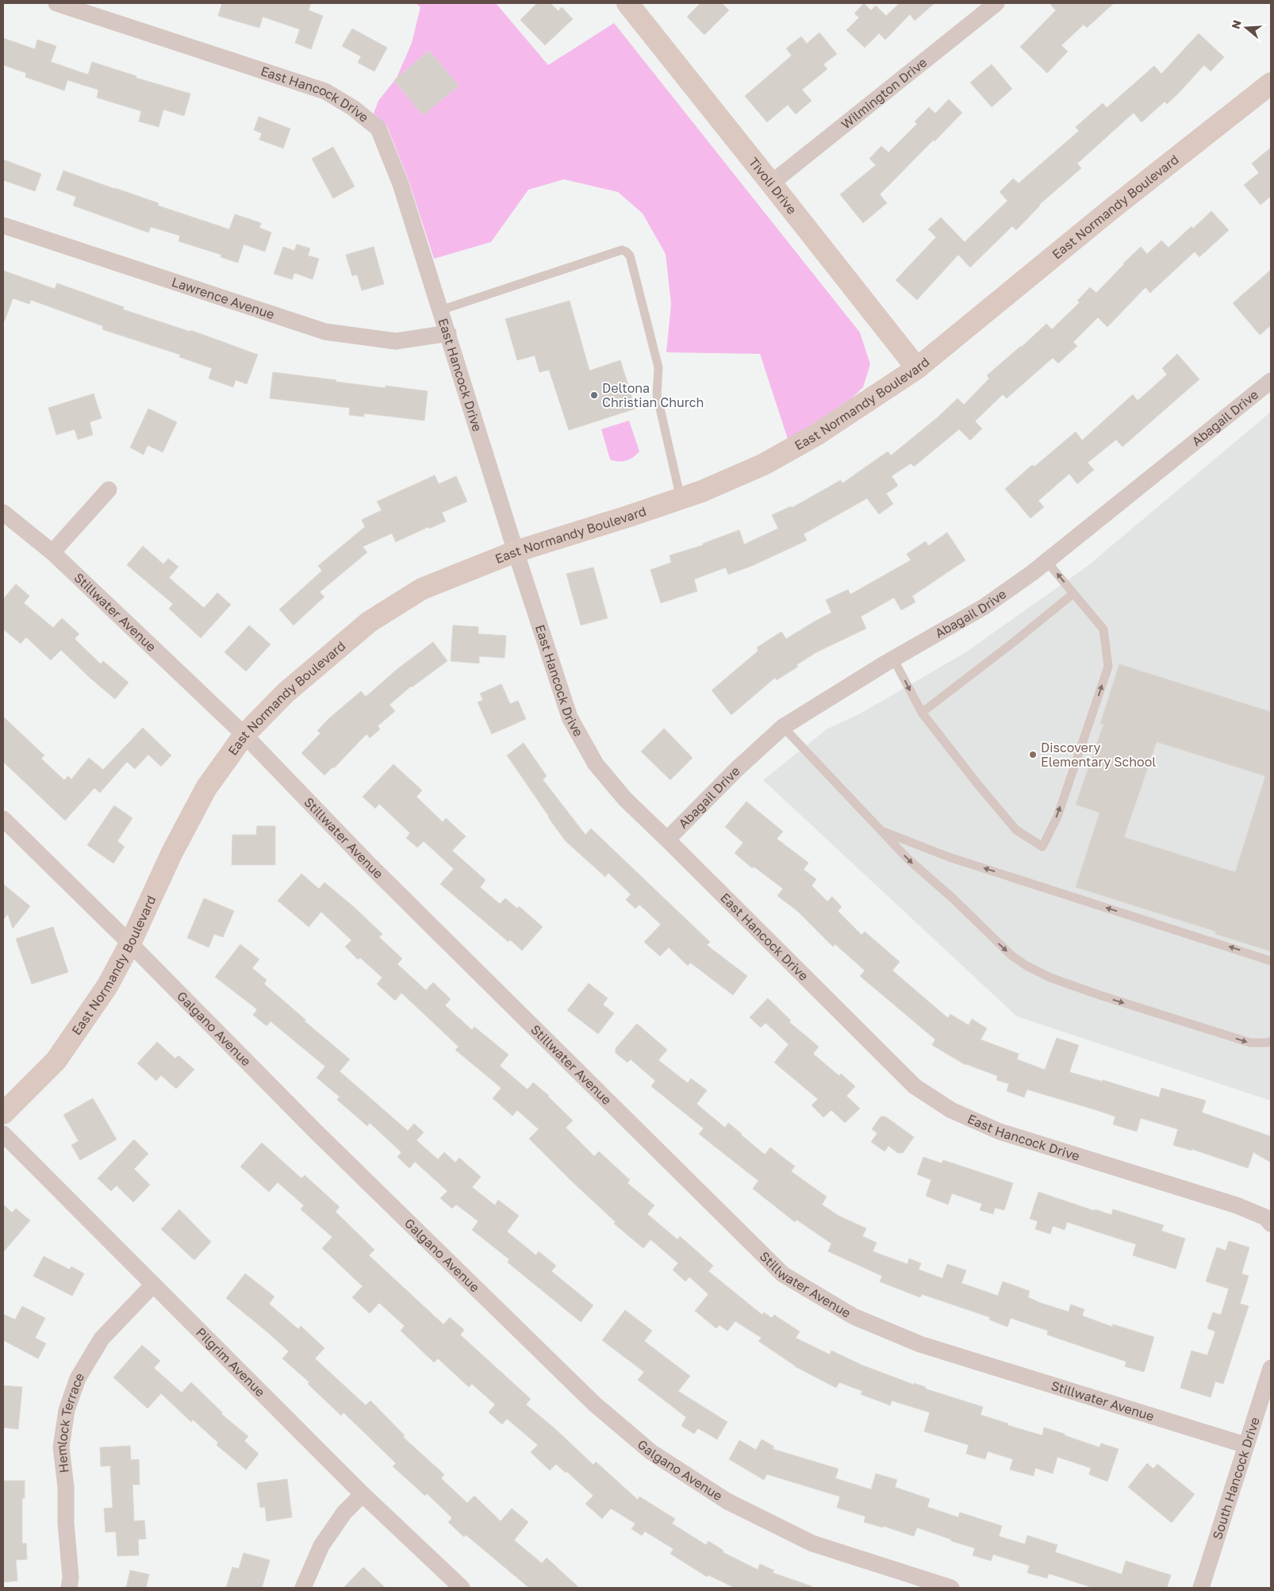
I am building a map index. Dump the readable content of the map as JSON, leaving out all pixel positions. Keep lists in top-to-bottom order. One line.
{"streets":{"street":["Wilmington Drive","East Hancock Drive","Tivoli Drive","East Normandy Boulevard","Lawrence Avenue","Abagail Drive","Stillwater Avenue","Galgano Avenue","Pilgrim Avenue","Hemlock Terrace","South Hancock Drive"]},"crossings":[["Wilmington Drive","Tivoli Drive"],["East Hancock Drive","East Normandy Boulevard"],["East Hancock Drive","Lawrence Avenue"],["East Hancock Drive","Abagail Drive"],["Tivoli Drive","East Normandy Boulevard"],["East Normandy Boulevard","Stillwater Avenue"],["East Normandy Boulevard","Galgano Avenue"],["Stillwater Avenue","South Hancock Drive"],["Pilgrim Avenue","Hemlock Terrace"]],"places":["Deltona Christian Church","Discovery Elementary School"],"north":"left"}
